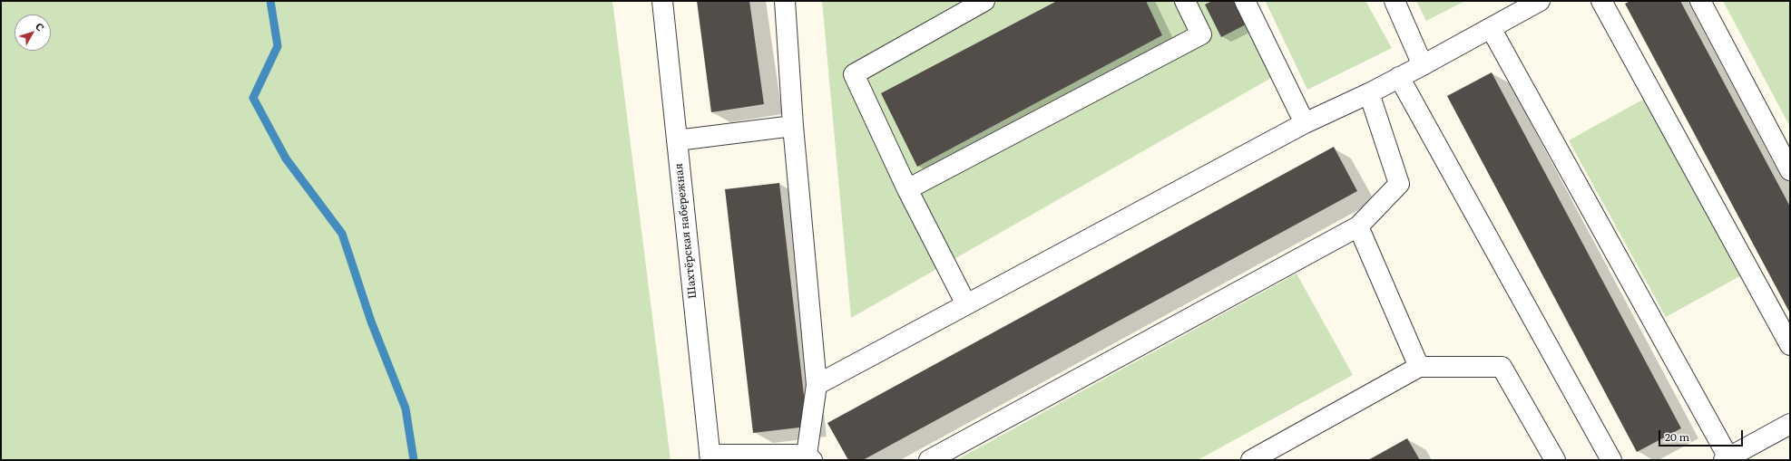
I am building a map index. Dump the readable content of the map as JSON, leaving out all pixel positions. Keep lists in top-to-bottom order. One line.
{"streets":{"street":["Шахтёрская набережная"]},"scale_bar":"20 m","north":"top right"}
